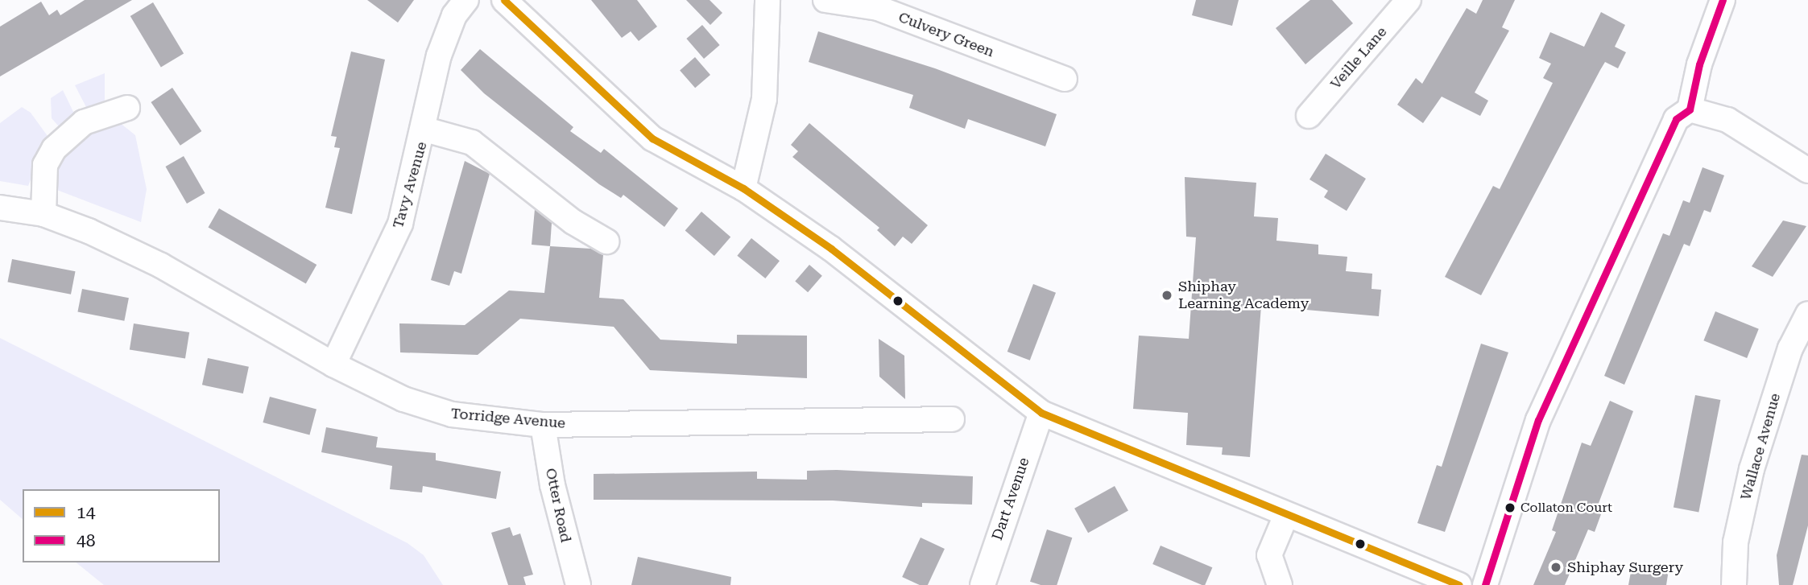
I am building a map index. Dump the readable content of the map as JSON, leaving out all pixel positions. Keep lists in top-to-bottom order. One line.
{"streets":{"street":["Culvery Green","Veille Lane","Tavy Avenue","Torridge Avenue","Wallace Avenue","Dart Avenue","Otter Road"]},"crossings":[["Tavy Avenue","Torridge Avenue"],["Torridge Avenue","Otter Road"]],"places":["Shiphay Learning Academy","Collaton Court","Shiphay Surgery"],"lines":["transit line 14","transit line 48"],"legend":["14","48"]}
